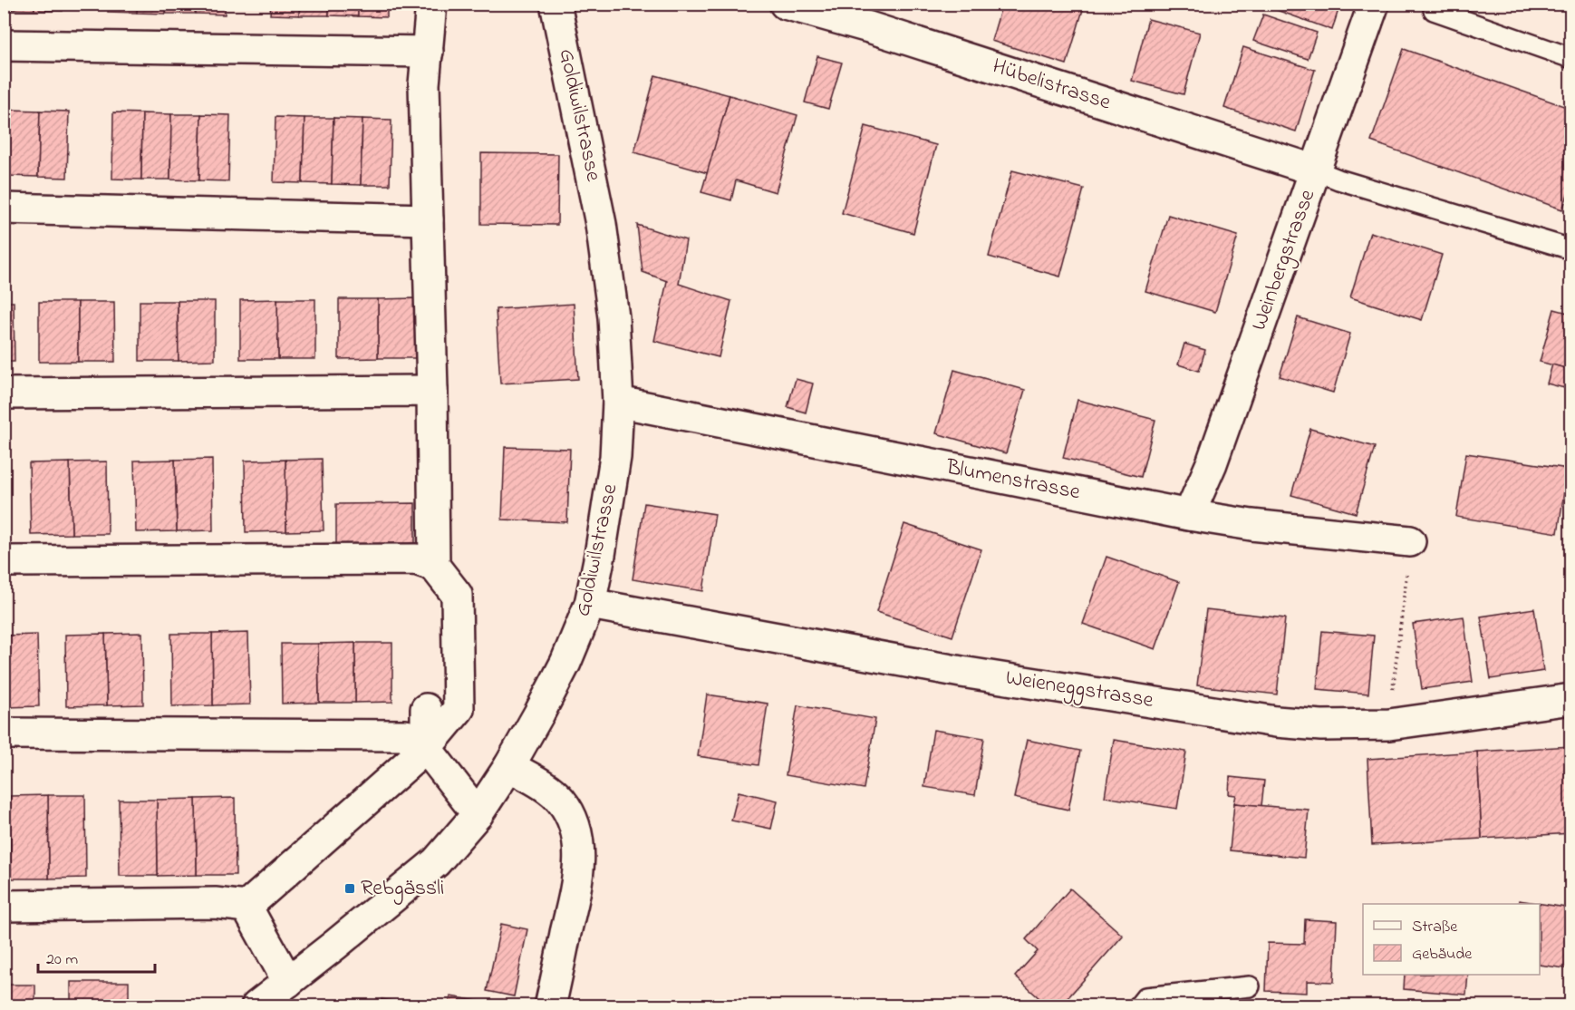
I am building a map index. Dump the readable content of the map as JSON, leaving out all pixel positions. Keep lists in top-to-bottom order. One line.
{"streets":{"street":["Hübelistrasse","Goldiwilstrasse","Weinbergstrasse","Blumenstrasse","Weieneggstrasse"]},"crossings":[["Hübelistrasse","Weinbergstrasse"],["Goldiwilstrasse","Blumenstrasse"],["Goldiwilstrasse","Weieneggstrasse"],["Weinbergstrasse","Blumenstrasse"]],"places":{"transit":["Rebgässli"]},"legend":["Straße","Gebäude"],"scale_bar":"20 m"}
